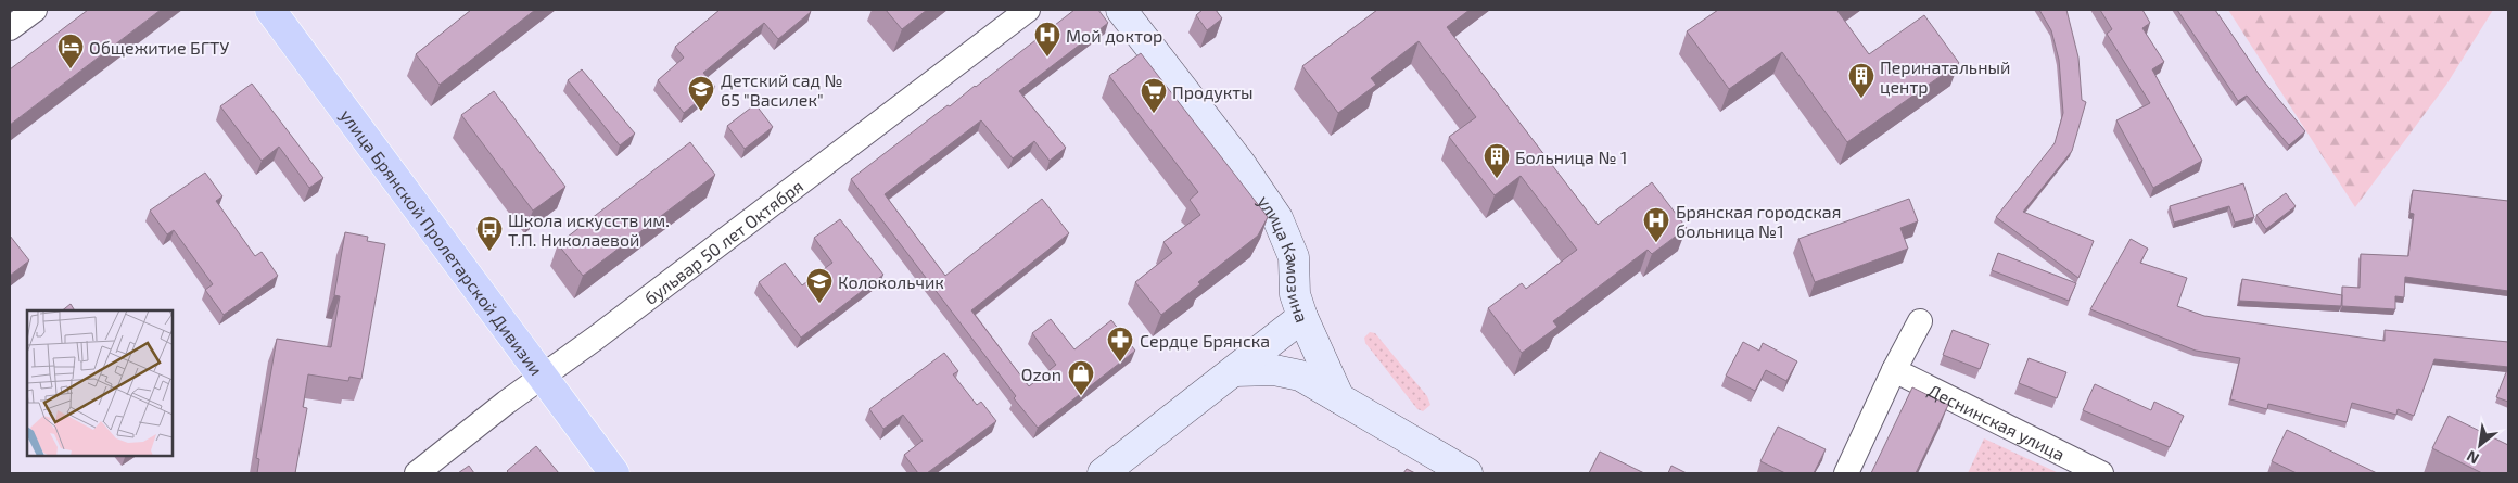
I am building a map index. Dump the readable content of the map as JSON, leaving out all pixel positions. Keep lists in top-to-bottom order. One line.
{"streets":{"main road":["улица Брянской Пролетарской Дивизии"],"street":["бульвар 50 лет Октября","улица Камозина","Деснинская улица"]},"crossings":[["бульвар 50 лет Октября","улица Брянской Пролетарской Дивизии"]],"places":{"hospital":["Мой доктор","Брянская городская больница №1"],"hotel":["Общежитие БГТУ"],"building":["Перинатальный центр","Больница № 1"],"school or university":["Детский сад № 65 \"Василек\"","Колокольчик"],"supermarket":["Продукты"],"bus stop":["Школа искусств им. Т.П. Николаевой"],"pharmacy":["Сердце Брянска"],"shop":["Ozon"]},"north":"bottom left"}
